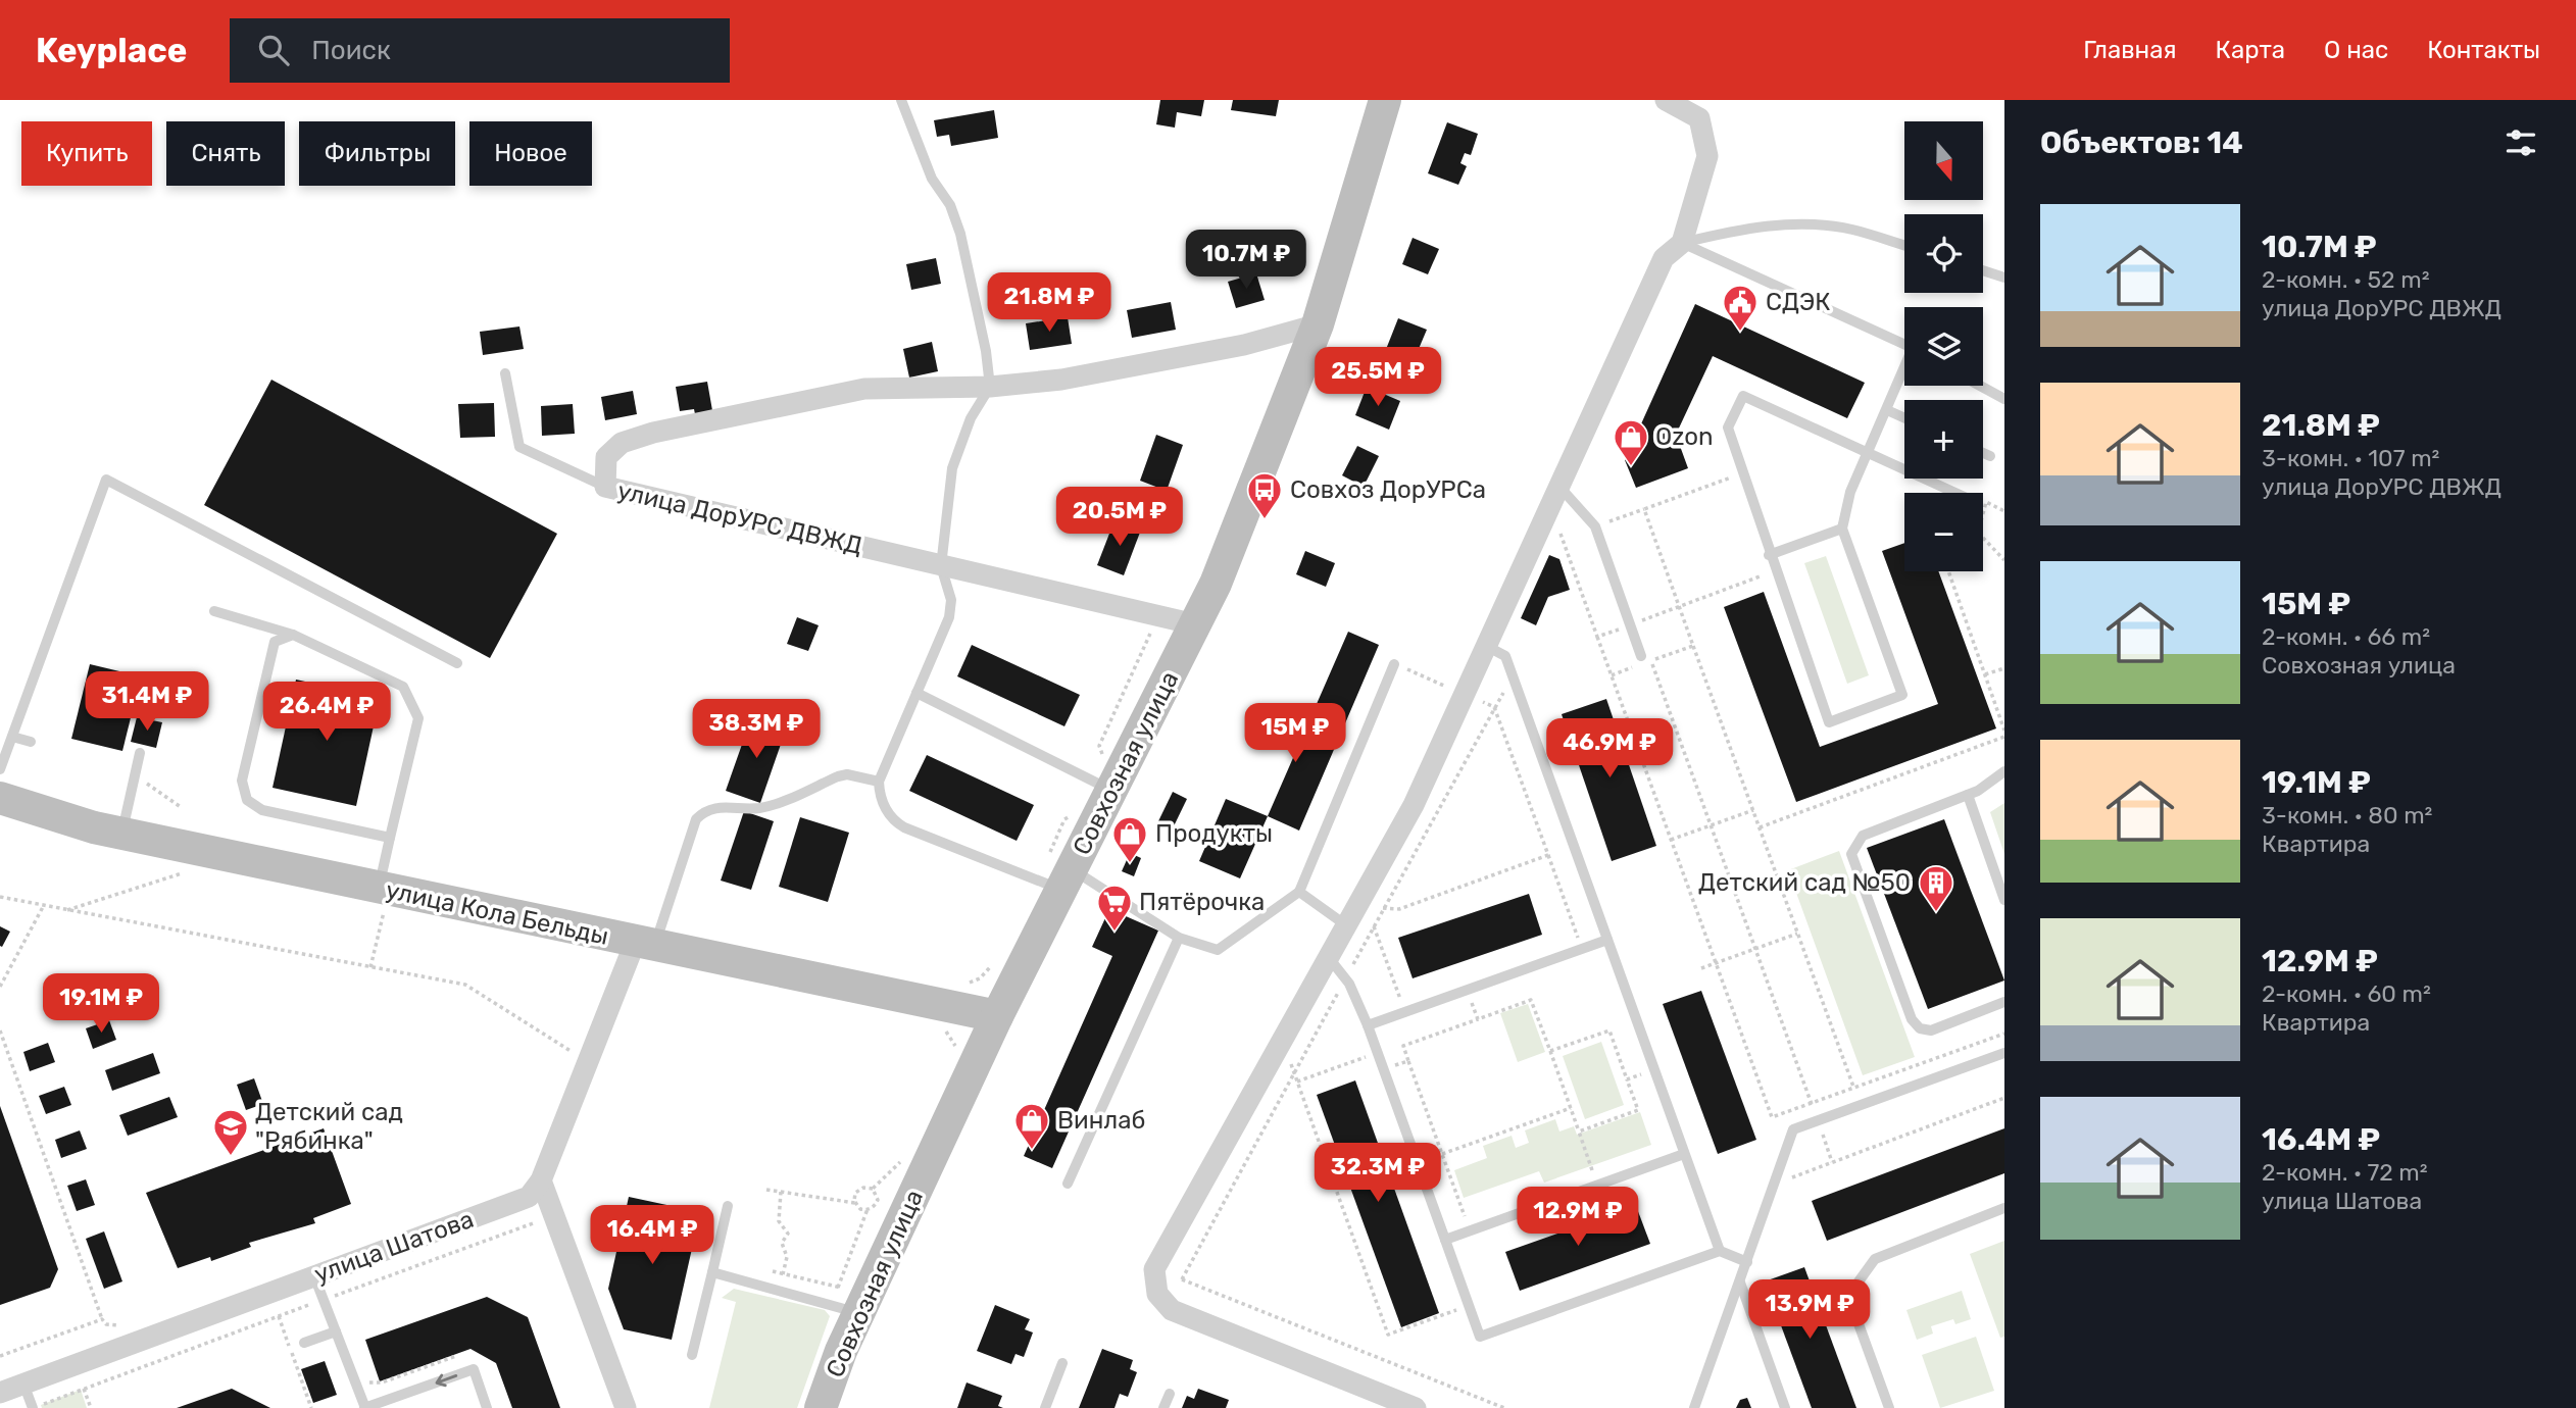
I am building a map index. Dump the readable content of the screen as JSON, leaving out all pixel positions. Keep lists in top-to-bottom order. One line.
{"streets":{"main road":["Совхозная улица","улица Кола Бельды"],"street":["улица ДорУРС ДВЖД","улица Шатова"]},"crossings":[["улица ДорУРС ДВЖД","Совхозная улица"],["Совхозная улица","улица Кола Бельды"],["улица Кола Бельды","улица Шатова"]],"places":{"public building":["СДЭК"],"shop":["Ozon","Продукты","Винлаб"],"bus stop":["Совхоз ДорУPCа"],"building":["Детский сад №50"],"supermarket":["Пятёрочка"],"school or university":["Детский сад \"Рябинка\""]},"north":"bottom","page":{"header":"Keyplace","search":"Поиск","nav":["Главная","Карта","О нас","Контакты"],"heading":"Объектов: 14","map_buttons":["+","−"],"chip":["Купить","Снять","Фильтры","Новое"],"list":[{"name":"10.7M ₽","note":"2-комн. · 52 m² · улица ДорУРС ДВЖД"},{"name":"21.8M ₽","note":"3-комн. · 107 m² · улица ДорУРС ДВЖД"},{"name":"15M ₽","note":"2-комн. · 66 m² · Совхозная улица"},{"name":"19.1M ₽","note":"3-комн. · 80 m² · Квартира"},{"name":"12.9M ₽","note":"2-комн. · 60 m² · Квартира"},{"name":"16.4M ₽","note":"2-комн. · 72 m² · улица Шатова"}],"price":["10.7M ₽","21.8M ₽","25.5M ₽","20.5M ₽","31.4M ₽","26.4M ₽","38.3M ₽","15M ₽","46.9M ₽","19.1M ₽","32.3M ₽","12.9M ₽","16.4M ₽","13.9M ₽"]}}
